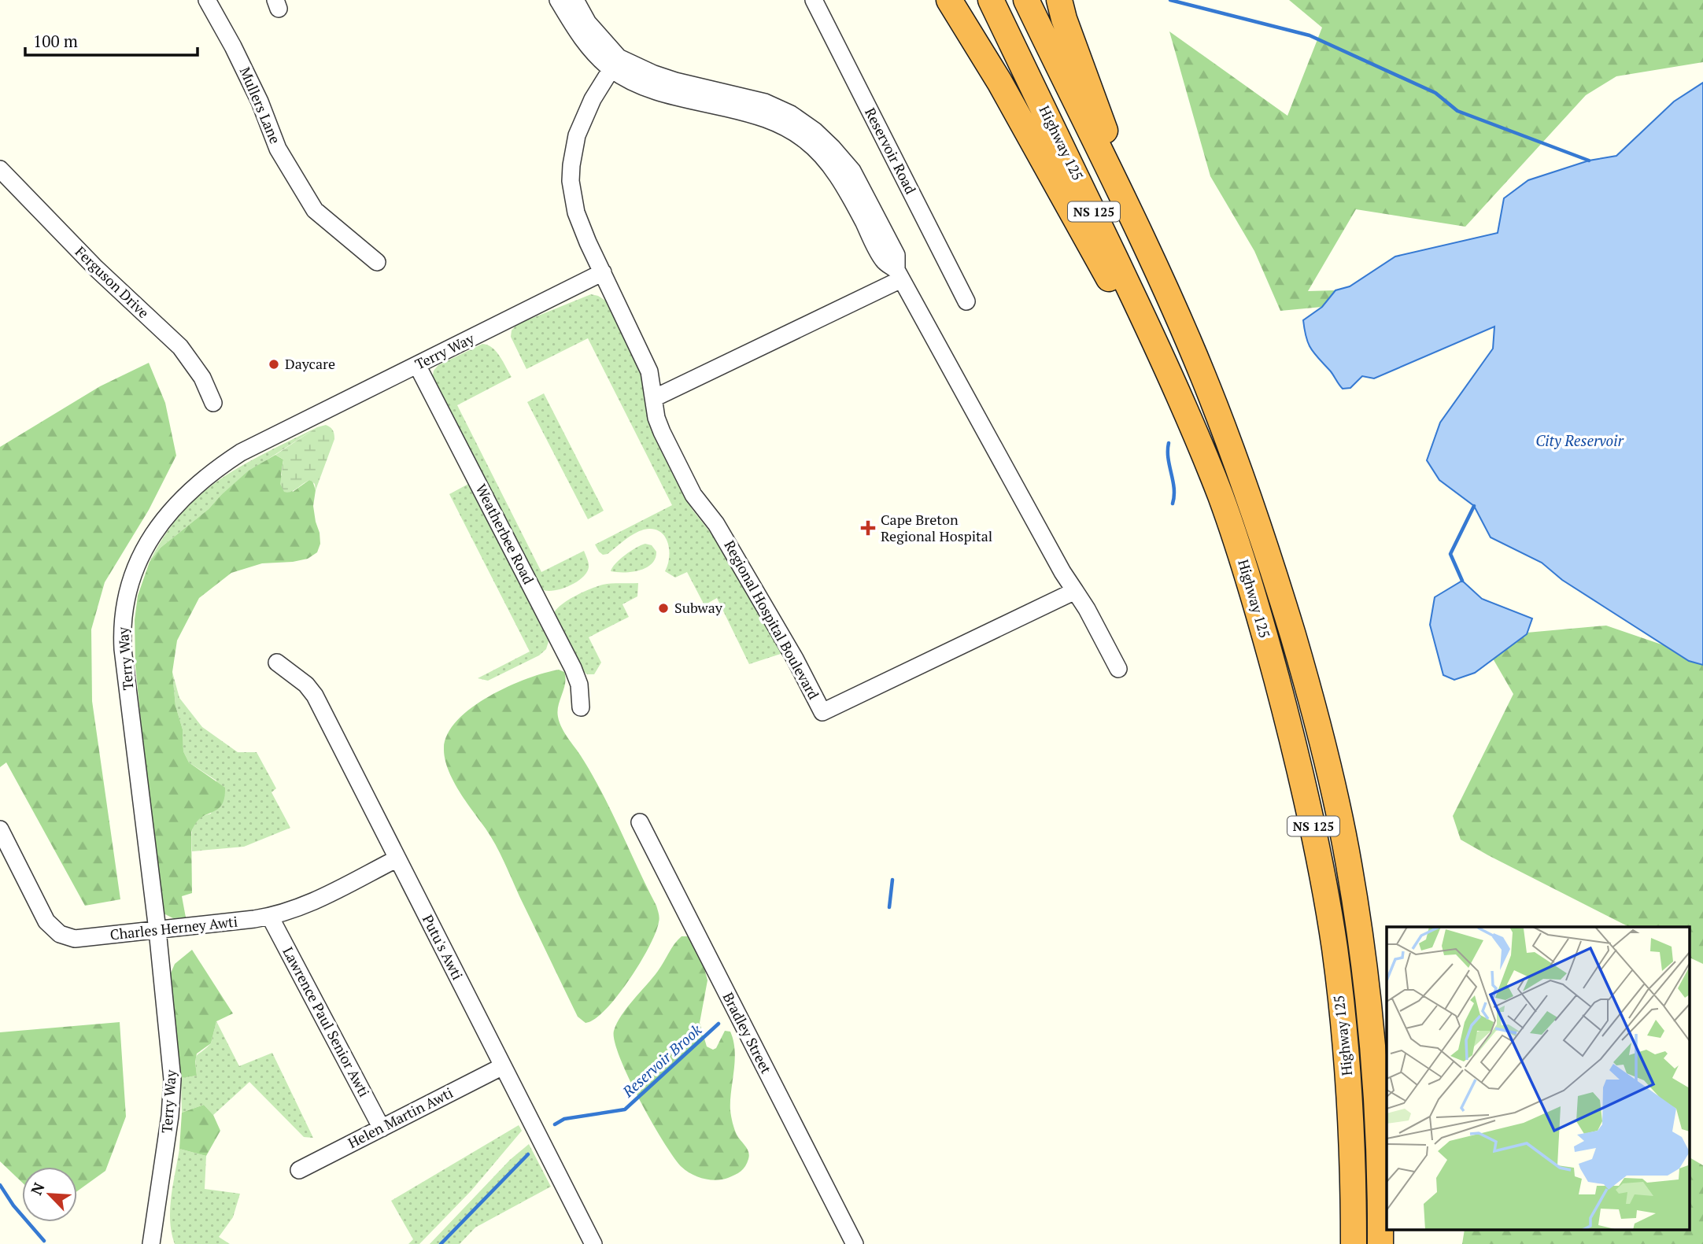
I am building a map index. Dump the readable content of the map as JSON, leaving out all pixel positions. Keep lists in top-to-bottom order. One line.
{"streets":{"highway":["Highway 125","NS 125"],"street":["Mullers Lane","Reservoir Road","Ferguson Drive","Terry Way","Weatherbee Road","Regional Hospital Boulevard","Charles Herney Awti","Putu's Awti","Lawrence Paul Senior Awti","Bradley Street","Helen Martin Awti"]},"crossings":[["Terry Way","Weatherbee Road"],["Terry Way","Regional Hospital Boulevard"],["Terry Way","Charles Herney Awti"],["Charles Herney Awti","Putu's Awti"],["Charles Herney Awti","Lawrence Paul Senior Awti"],["Putu's Awti","Helen Martin Awti"],["Lawrence Paul Senior Awti","Helen Martin Awti"]],"water":["City Reservoir","Reservoir Brook"],"places":{"other":["Daycare","Subway"],"health":["Cape Breton Regional Hospital"]},"scale_bar":"100 m","north":"top left"}
